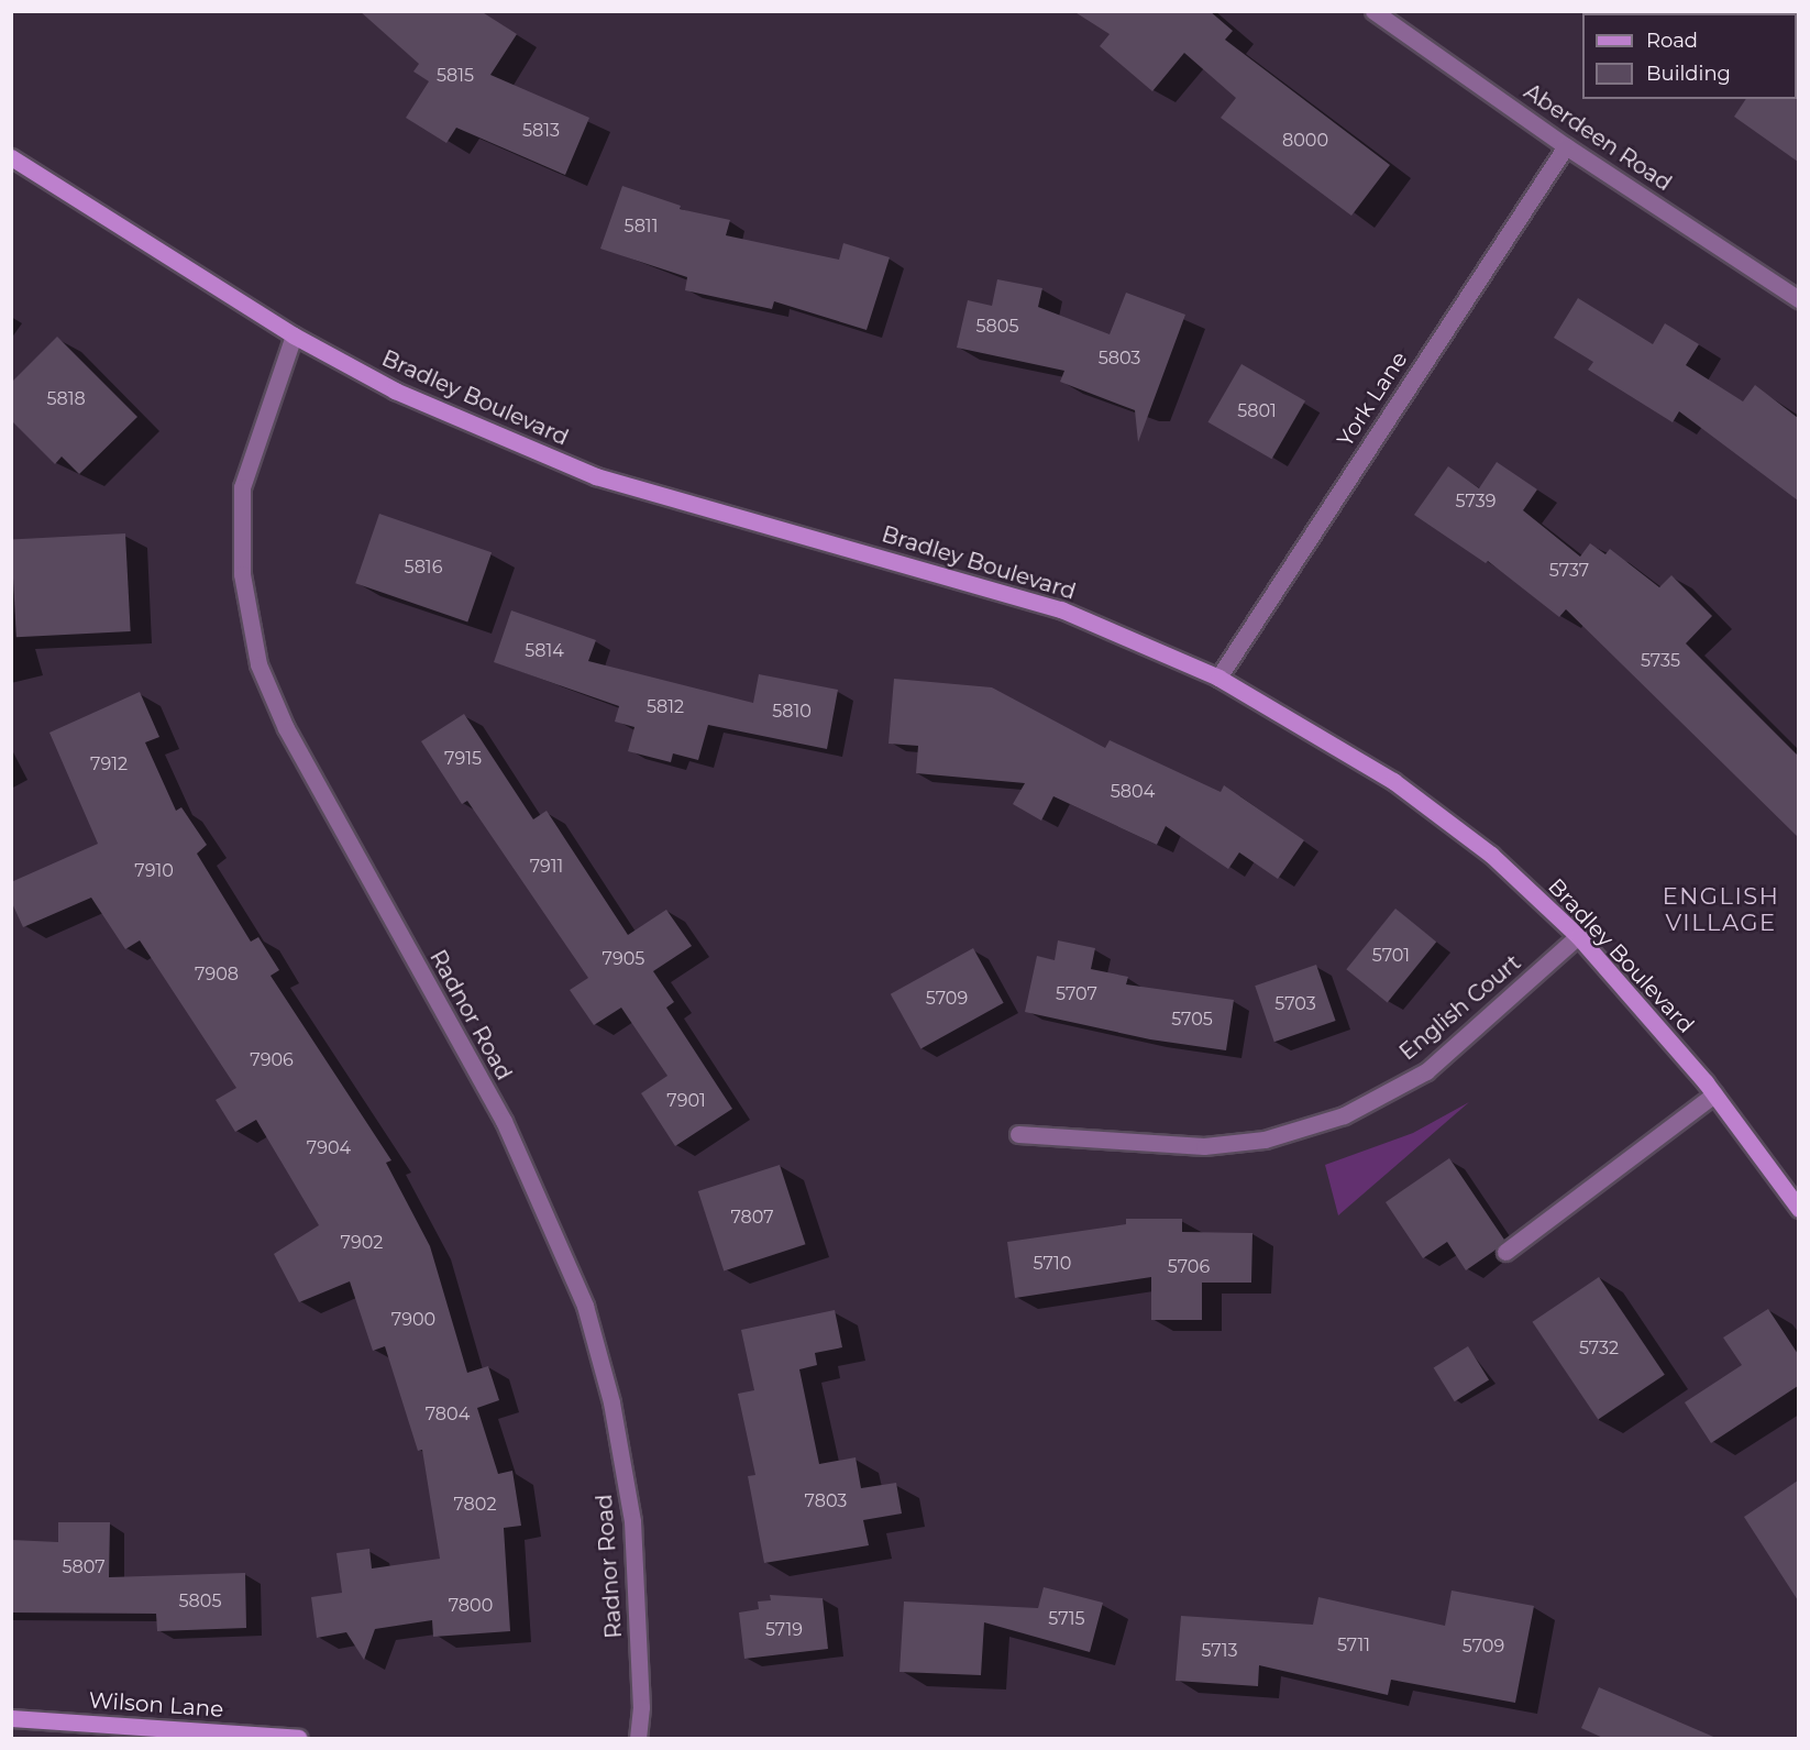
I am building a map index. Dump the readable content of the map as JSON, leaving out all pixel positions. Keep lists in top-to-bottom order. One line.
{"streets":{"main road":["Bradley Boulevard","Wilson Lane"],"street":["Aberdeen Road","York Lane","English Court","Radnor Road"]},"crossings":[["Aberdeen Road","York Lane"],["Bradley Boulevard","York Lane"],["Bradley Boulevard","English Court"],["Bradley Boulevard","Radnor Road"]],"districts":["ENGLISH VILLAGE"],"house_numbers":["5815","5813","8000","5811","5805","5803","5818","5801","5739","5816","5737","5814","5735","5812","5810","7915","7912","5804","7911","7910","5701","7905","7908","5707","5709","5703","5705","7906","7901","7904","7807","7902","5710","5706","7900","5732","7804","7803","7802","5807","5805","7800","5715","5719","5711","5709","5713"],"legend":["Road","Building"]}
